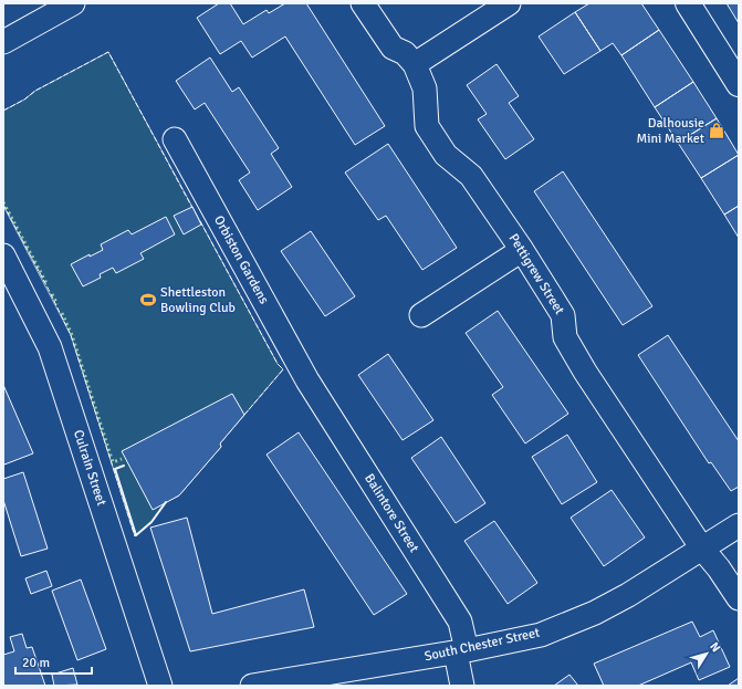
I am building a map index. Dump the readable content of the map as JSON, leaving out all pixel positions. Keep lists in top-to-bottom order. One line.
{"streets":{"street":["Orbiston Gardens","Pettigrew Street","Culrain Street","Balintore Street","South Chester Street"]},"crossings":[["Orbiston Gardens","Balintore Street"],["Pettigrew Street","South Chester Street"],["Balintore Street","South Chester Street"]],"places":{"shop":["Dalhousie Mini Market"],"sports":["Shettleston Bowling Club"]},"scale_bar":"20 m","north":"top right"}
